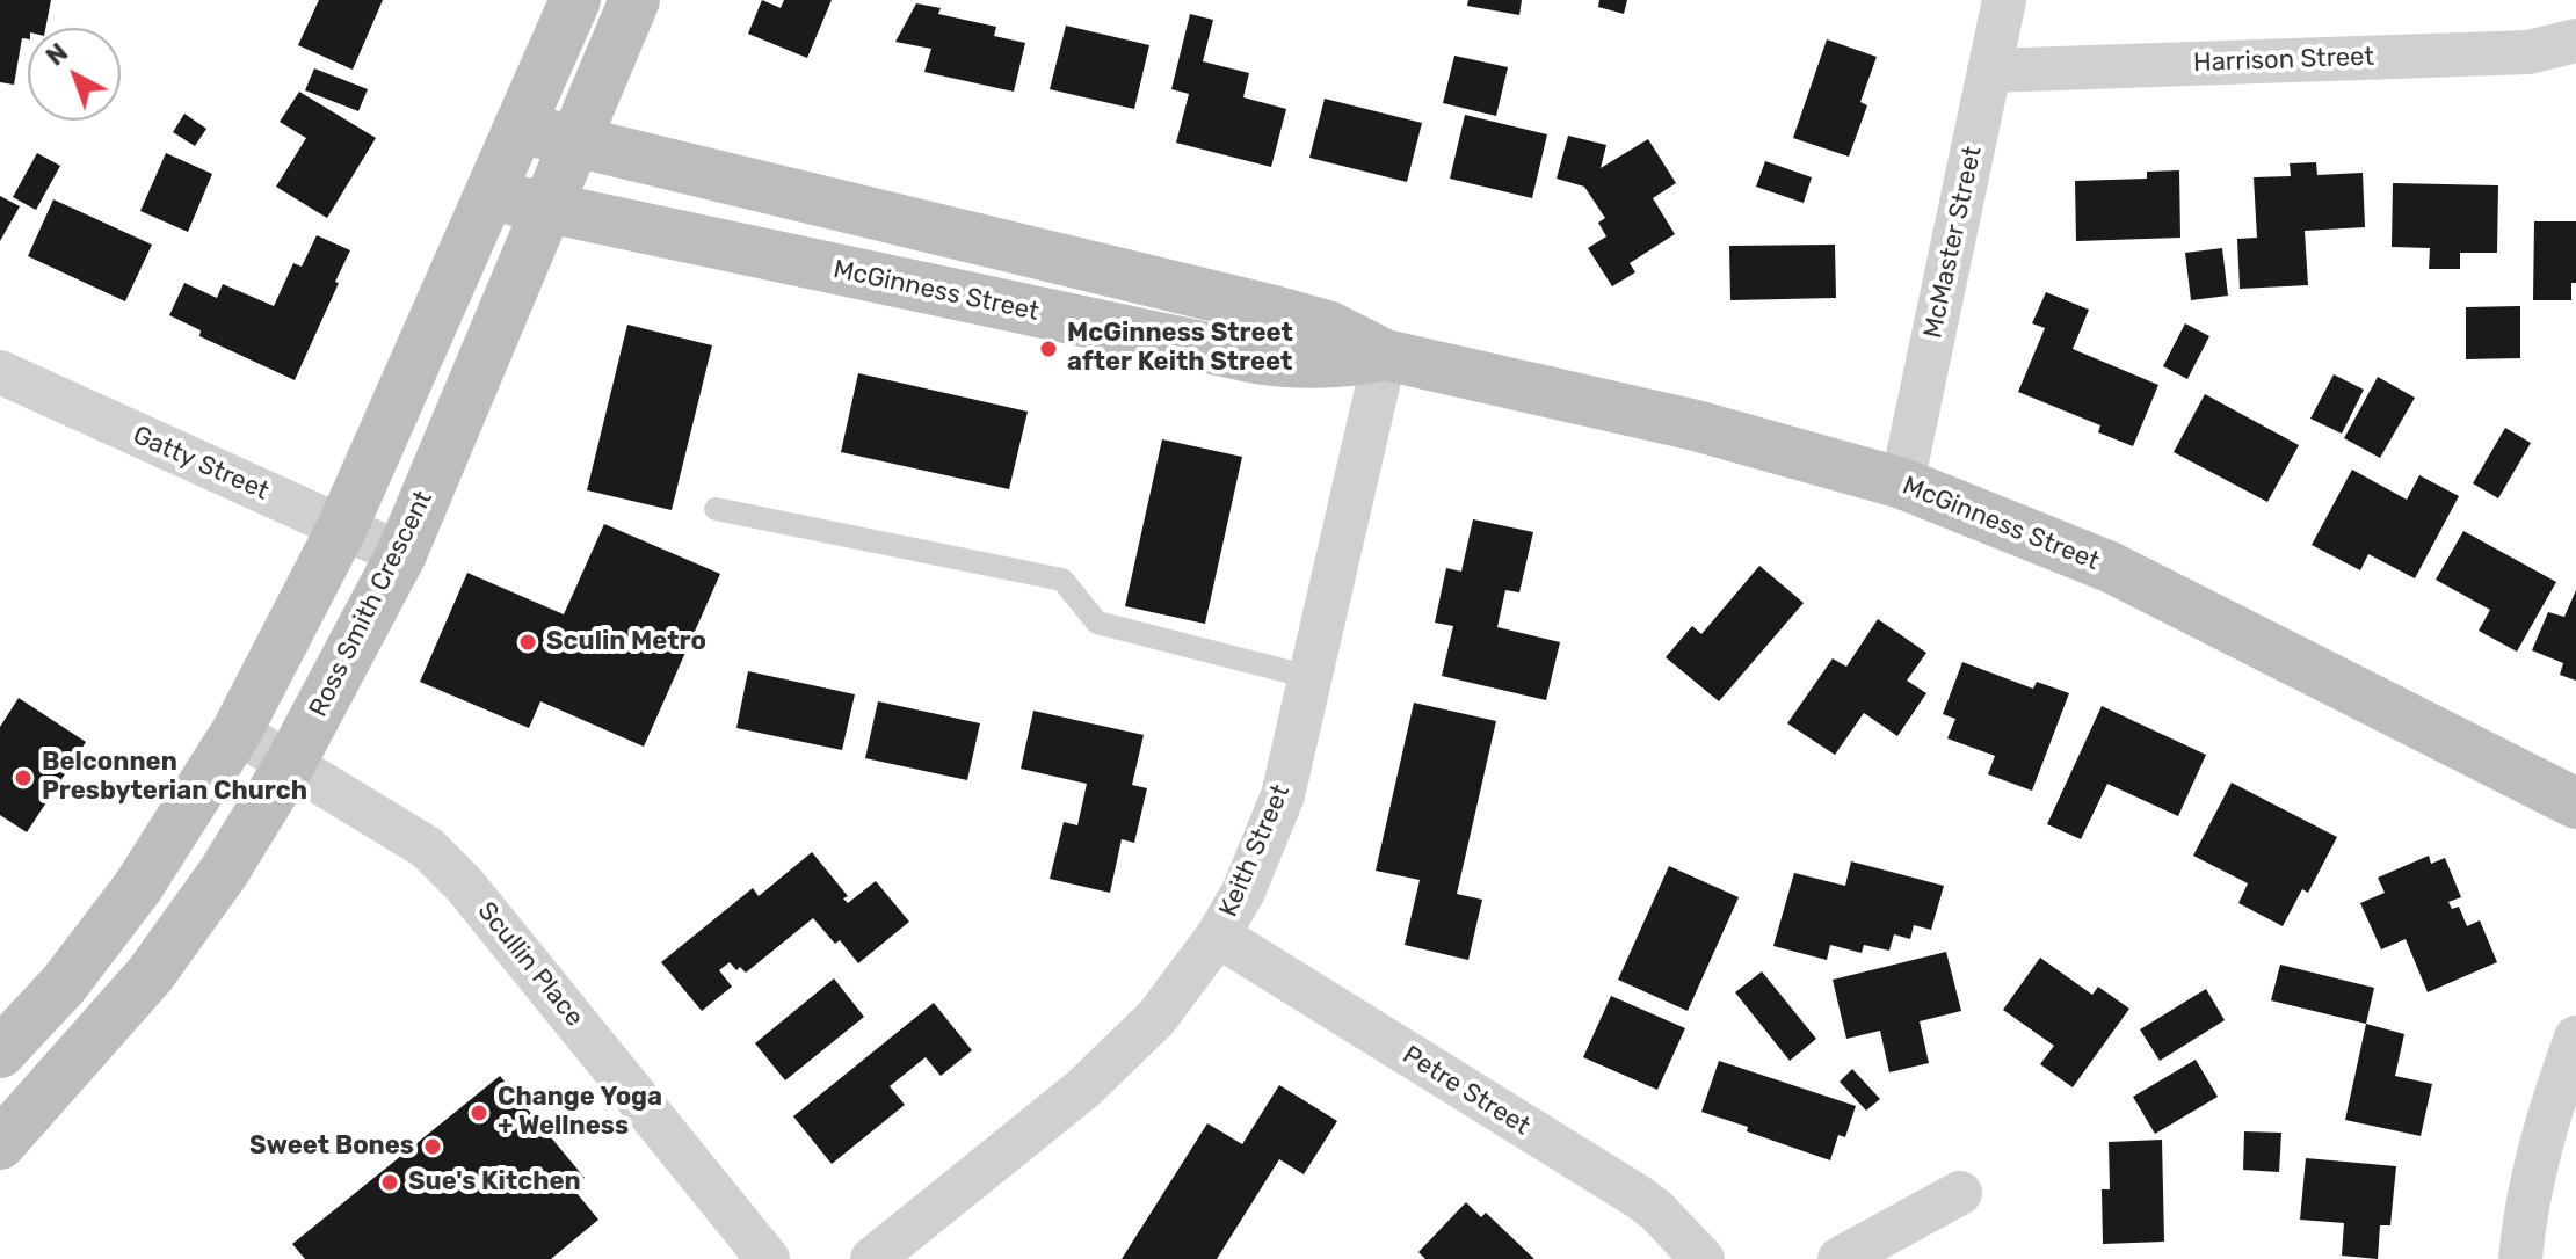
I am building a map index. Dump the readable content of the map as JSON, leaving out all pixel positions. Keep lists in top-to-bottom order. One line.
{"streets":{"street":["Harrison Street","McMaster Street","McGinness Street","Gatty Street","Ross Smith Crescent","Keith Street","Scullin Place","Petre Street"]},"crossings":[["Harrison Street","McMaster Street"],["McMaster Street","McGinness Street"],["McGinness Street","Ross Smith Crescent"],["McGinness Street","Keith Street"],["Gatty Street","Ross Smith Crescent"],["Ross Smith Crescent","Scullin Place"],["Keith Street","Petre Street"]],"places":["McGinness Street after Keith Street","Sculin Metro","Belconnen Presbyterian Church","Change Yoga + Wellness","Sweet Bones","Sue's Kitchen"],"north":"top left"}
